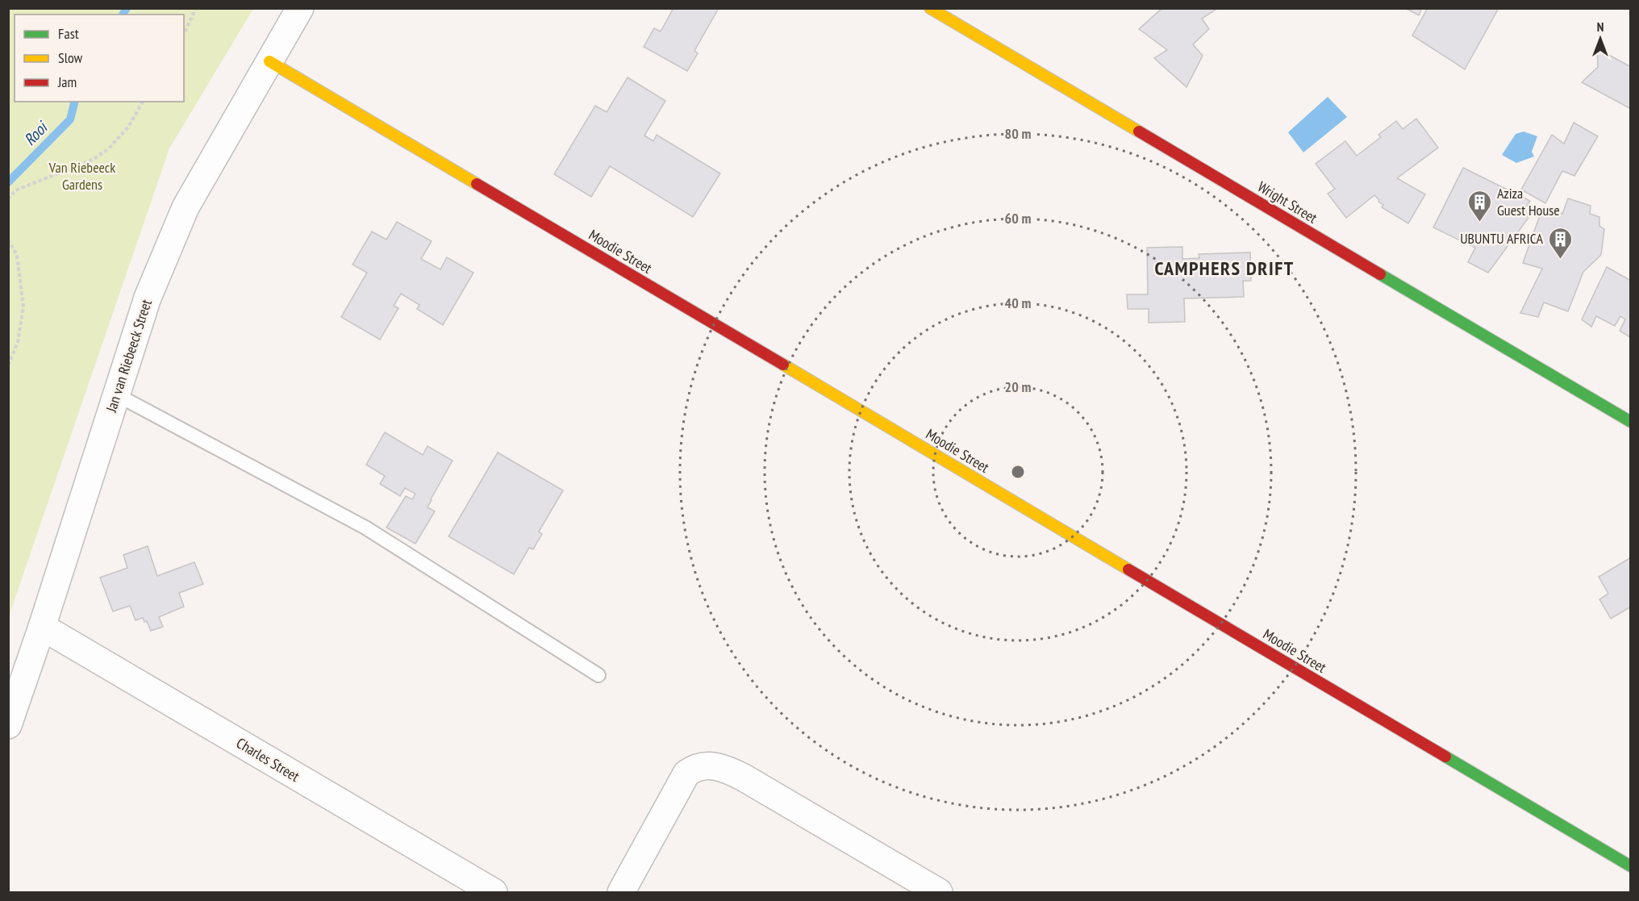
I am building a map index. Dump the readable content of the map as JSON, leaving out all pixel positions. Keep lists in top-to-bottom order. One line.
{"streets":{"street":["Wright Street","Moodie Street","Jan van Riebeeck Street","Charles Street"]},"crossings":[["Moodie Street","Jan van Riebeeck Street"],["Jan van Riebeeck Street","Charles Street"]],"districts":["CAMPHERS DRIFT"],"water":["Rooi"],"parks":["Van Riebeeck Gardens"],"places":{"building":["Aziza Guest House","UBUNTU AFRICA"]},"legend":["Fast","Slow","Jam"],"north":"top","rings":["80 m","60 m","40 m","20 m"]}
